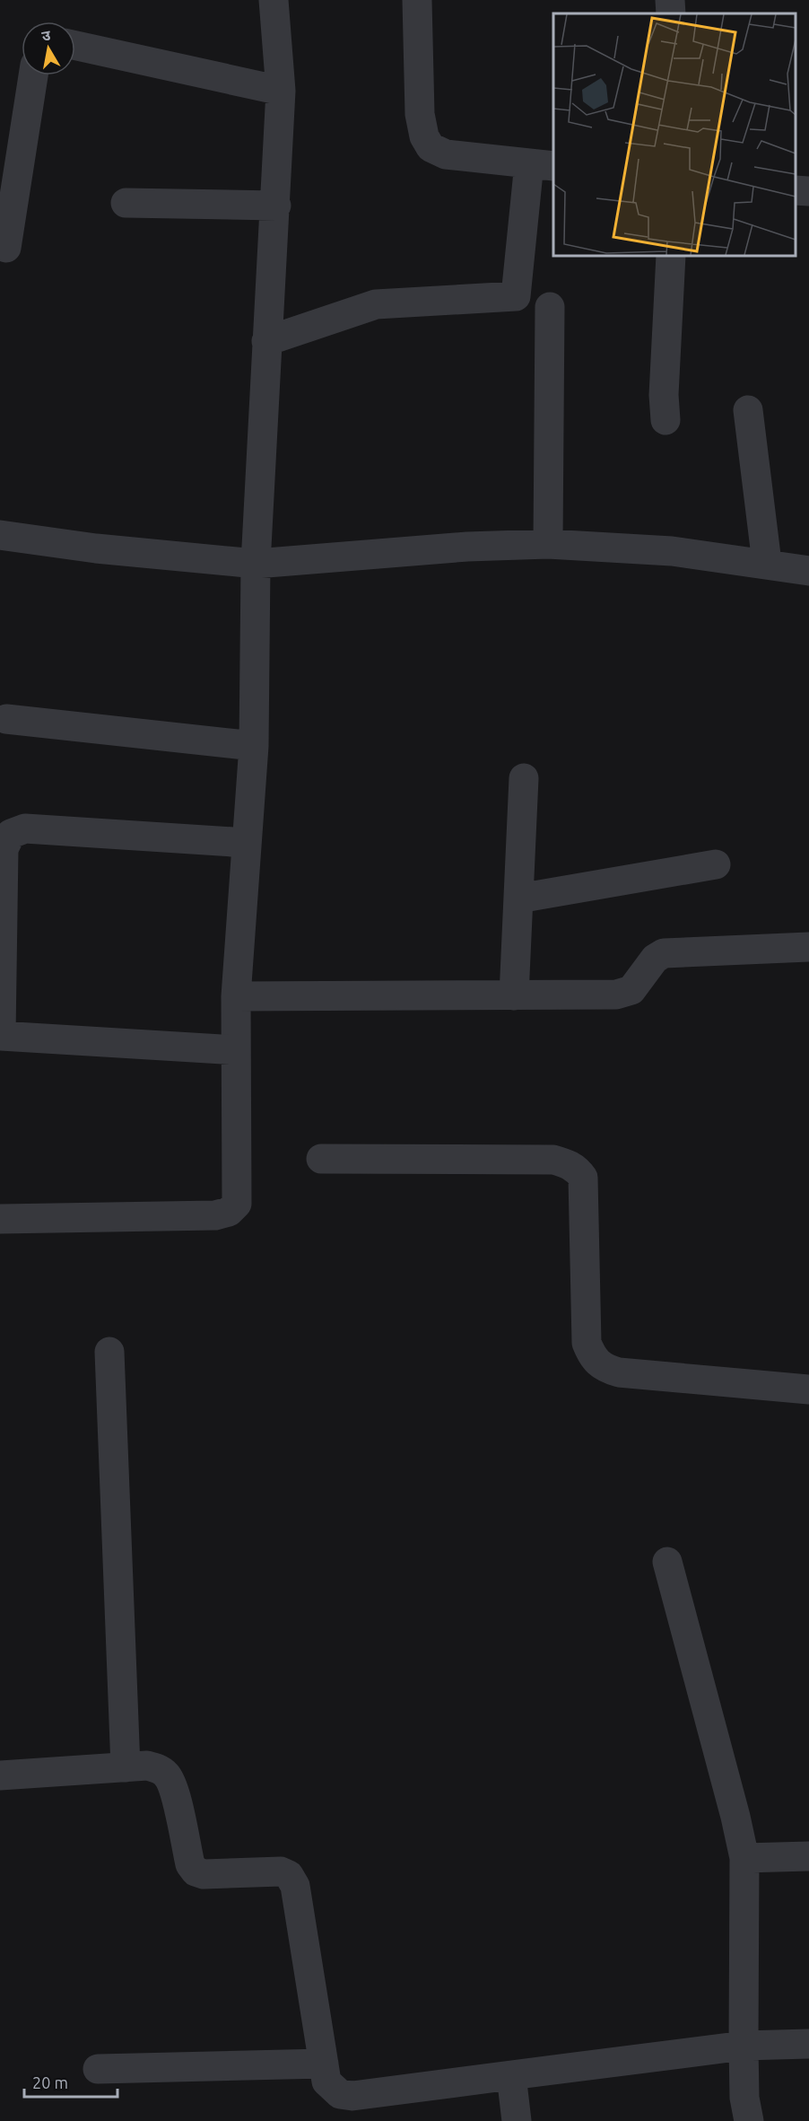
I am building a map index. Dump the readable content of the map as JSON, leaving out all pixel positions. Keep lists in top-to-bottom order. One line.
{"scale_bar":"20 m","north":"top"}
